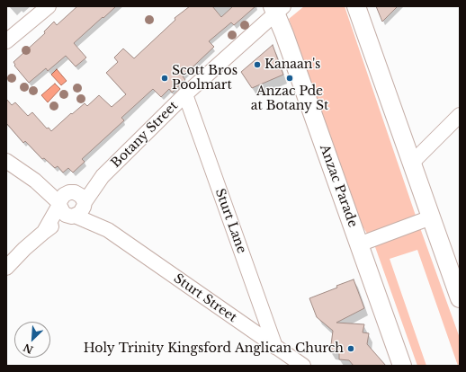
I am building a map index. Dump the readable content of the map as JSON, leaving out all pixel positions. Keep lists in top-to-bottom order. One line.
{"streets":{"main road":["Anzac Parade"],"street":["Botany Street","Sturt Lane","Sturt Street"]},"crossings":[["Botany Street","Anzac Parade"],["Botany Street","Sturt Lane"],["Botany Street","Sturt Street"],["Sturt Lane","Sturt Street"]],"places":["Kanaan's","Scott Bros Poolmart","Anzac Pde at Botany St","Holy Trinity Kingsford Anglican Church"],"north":"bottom left"}
